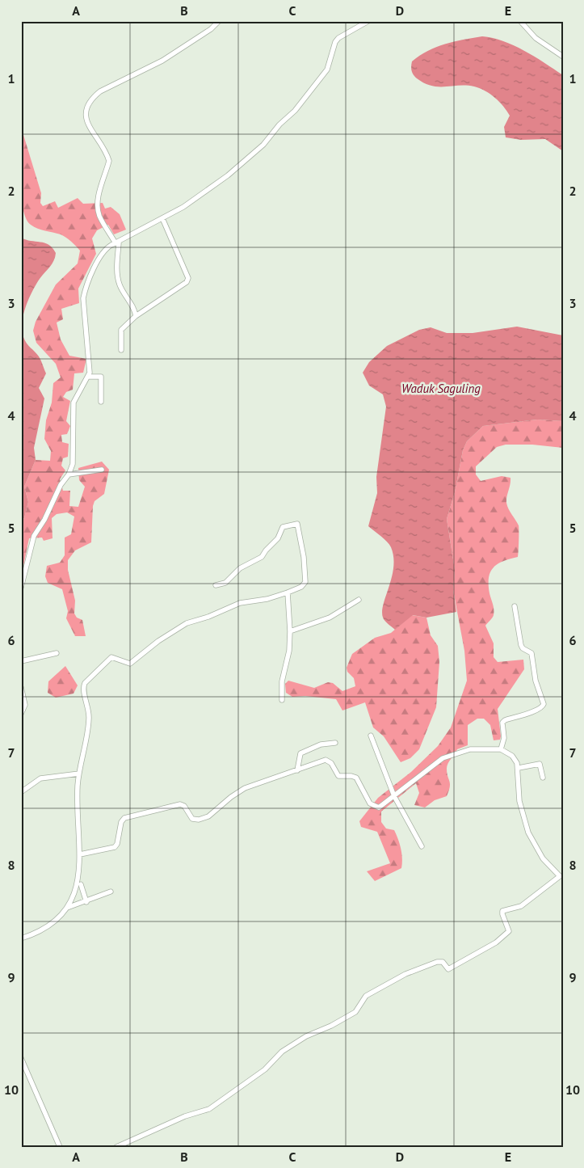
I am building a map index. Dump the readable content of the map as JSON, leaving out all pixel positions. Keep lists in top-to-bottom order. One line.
{"water":["Waduk Saguling"],"grid":{"columns":["A","B","C","D","E"],"rows":["1","2","3","4","5","6","7","8","9","10"]}}
